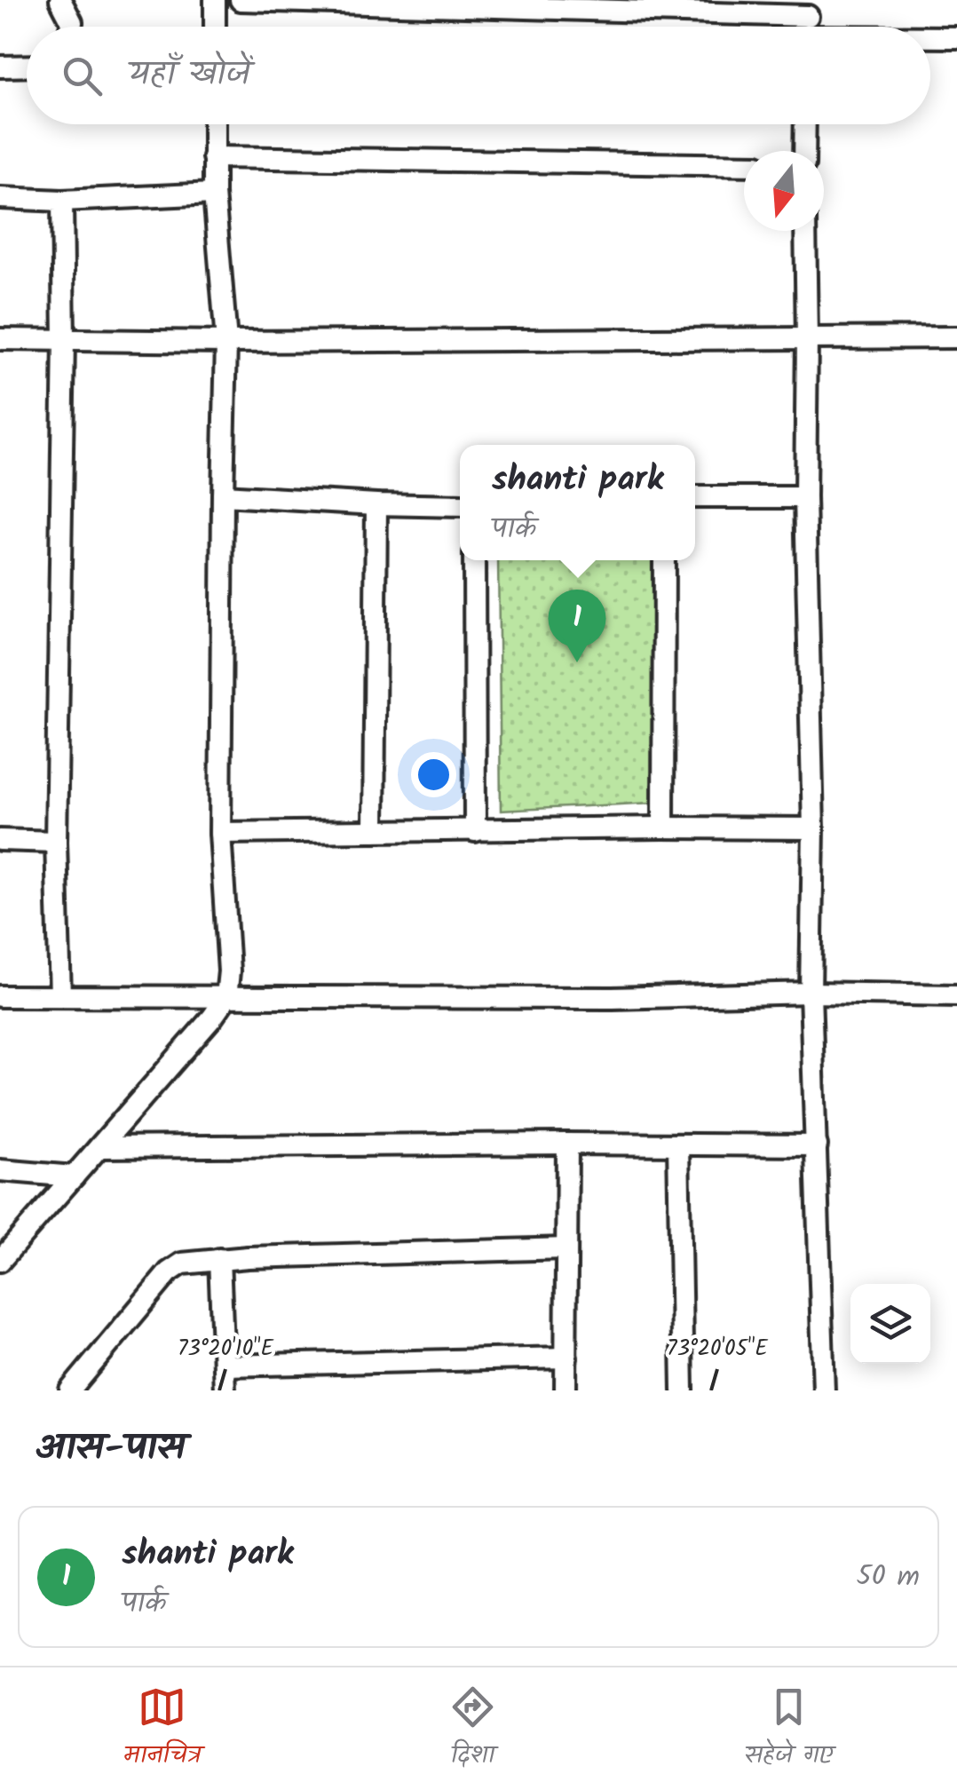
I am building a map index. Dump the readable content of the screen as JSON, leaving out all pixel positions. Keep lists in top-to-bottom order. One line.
{"north":"bottom","page":{"search":"यहाँ खोजें","popup":["shanti park","पार्क"],"pins":"1","heading":"आस-पास","list":[{"mark":"1","name":"shanti park","note":"पार्क","value":"50 m"}],"nav":["मानचित्र","दिशा","सहेजे गए"]},"coordinates":["73°20'10\"E","73°20'05\"E"]}
